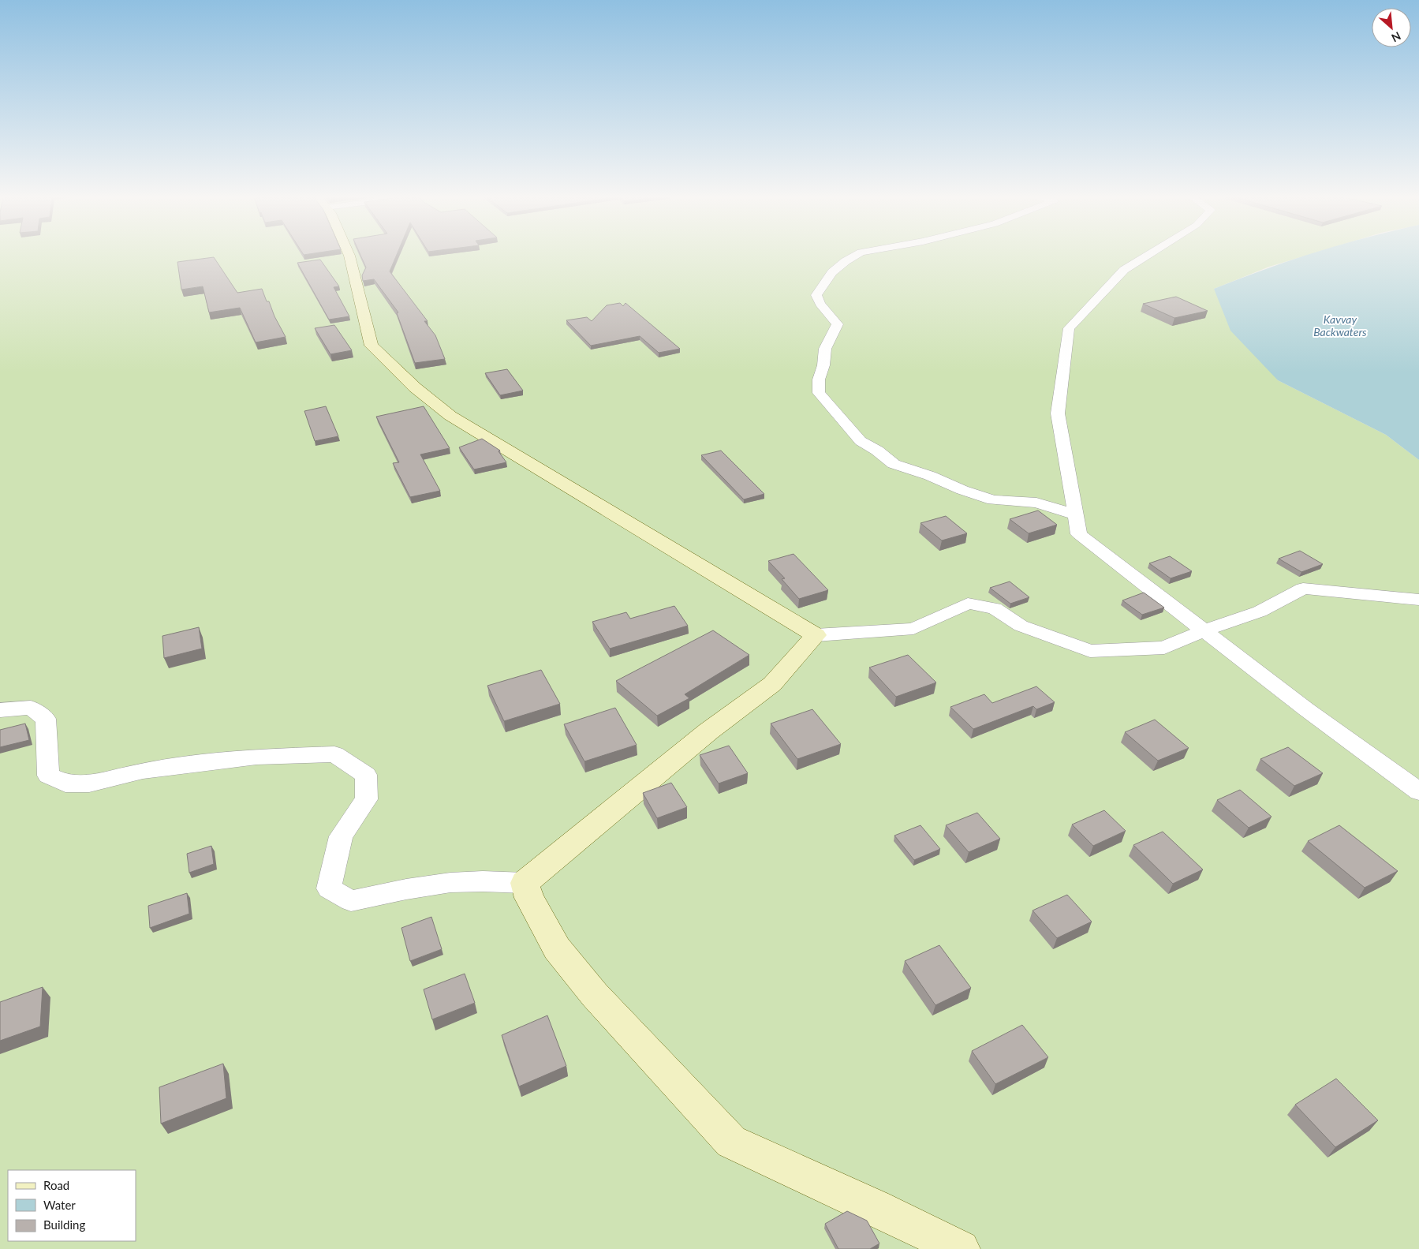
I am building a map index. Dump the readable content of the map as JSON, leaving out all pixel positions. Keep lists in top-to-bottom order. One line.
{"water":["Kavvay Backwaters"],"legend":["Road","Water","Building"],"north":"bottom right"}
